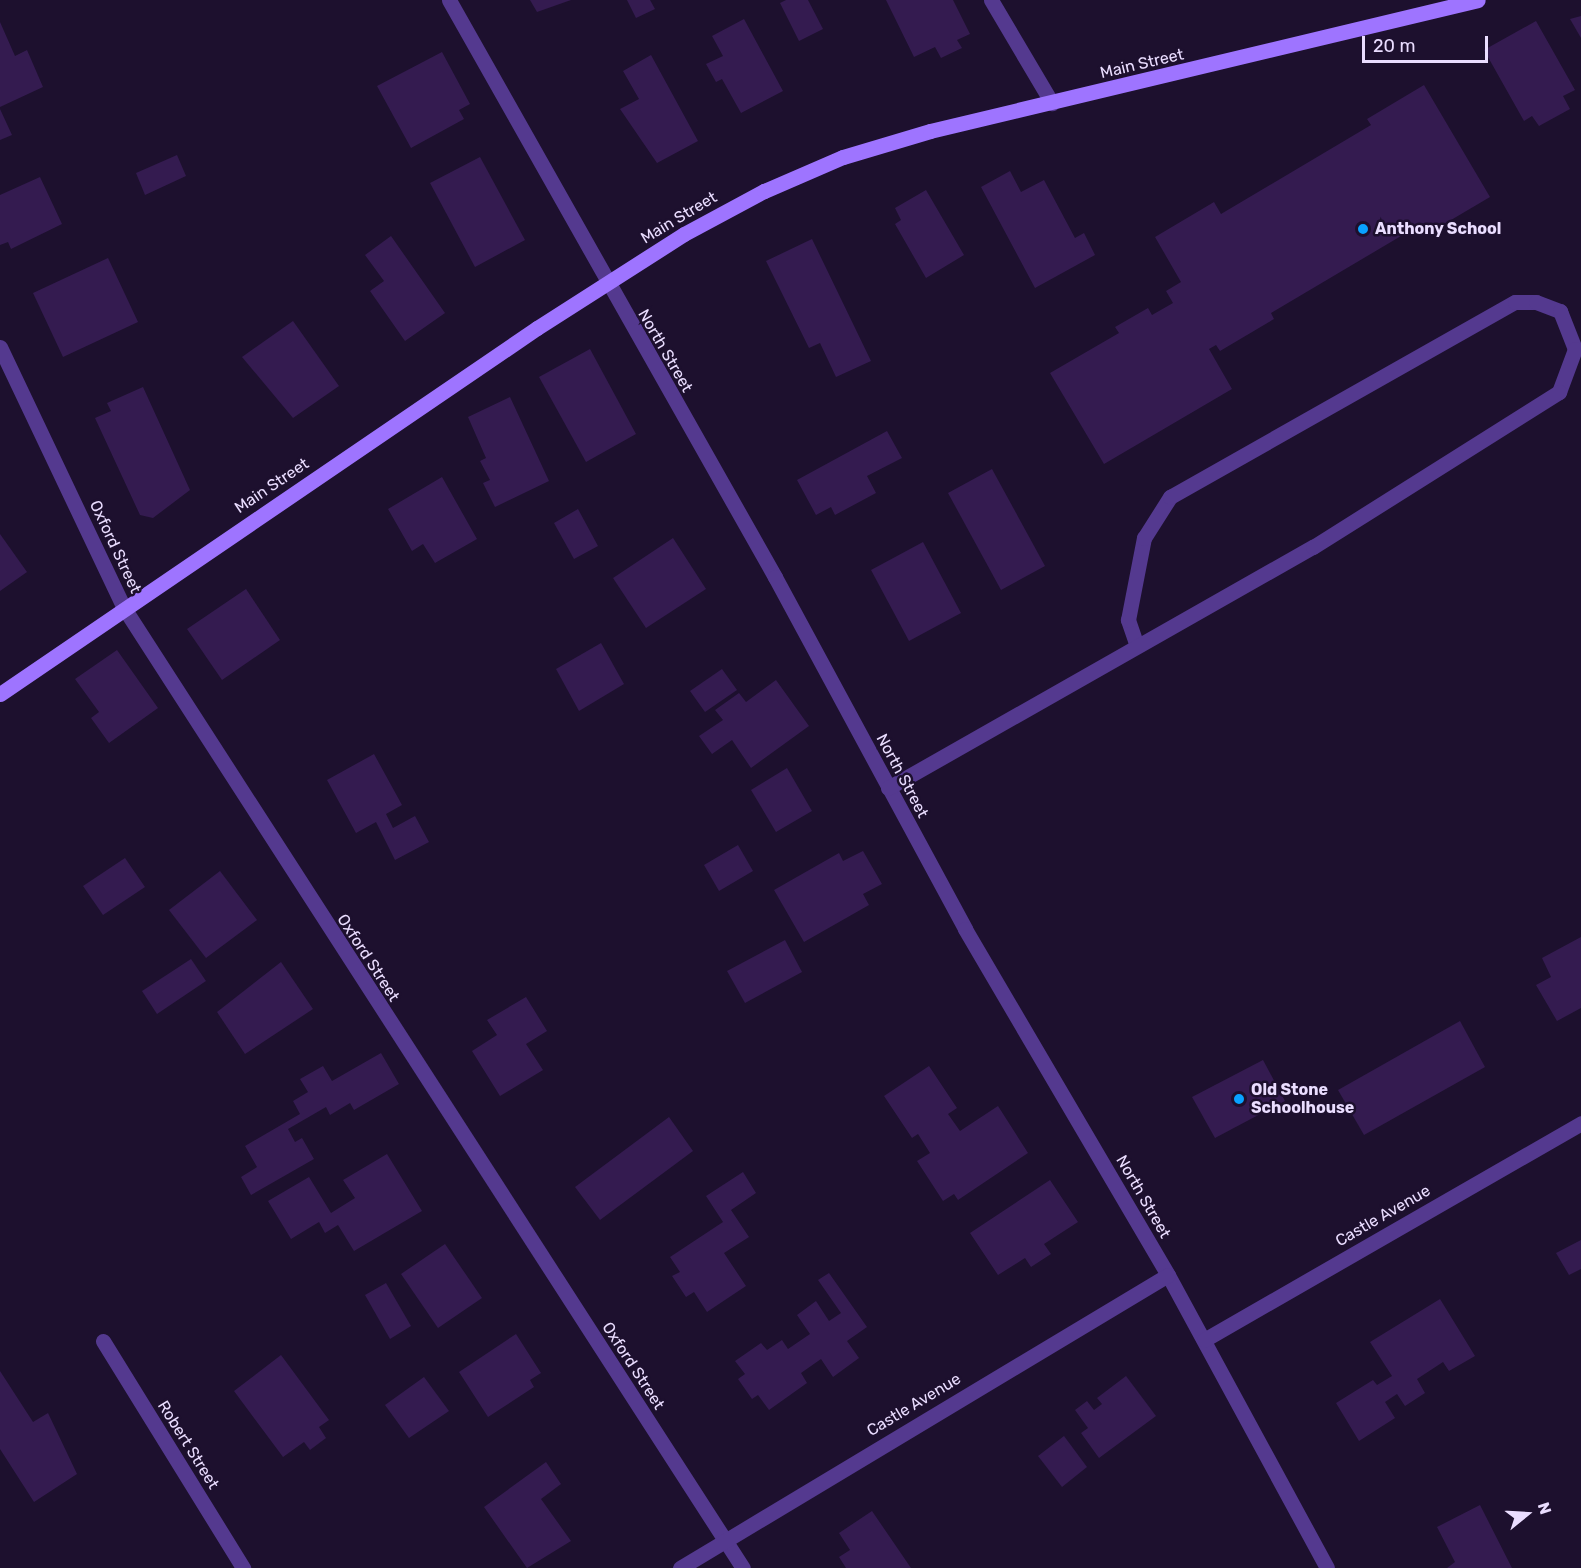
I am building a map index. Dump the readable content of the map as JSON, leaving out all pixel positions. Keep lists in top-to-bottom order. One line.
{"streets":{"main road":["Main Street"],"street":["North Street","Oxford Street","Castle Avenue","Robert Street"]},"crossings":[["Main Street","North Street"],["Main Street","Oxford Street"],["North Street","Castle Avenue"],["Oxford Street","Castle Avenue"]],"places":["Anthony School","Old Stone Schoolhouse"],"scale_bar":"20 m","north":"right"}
